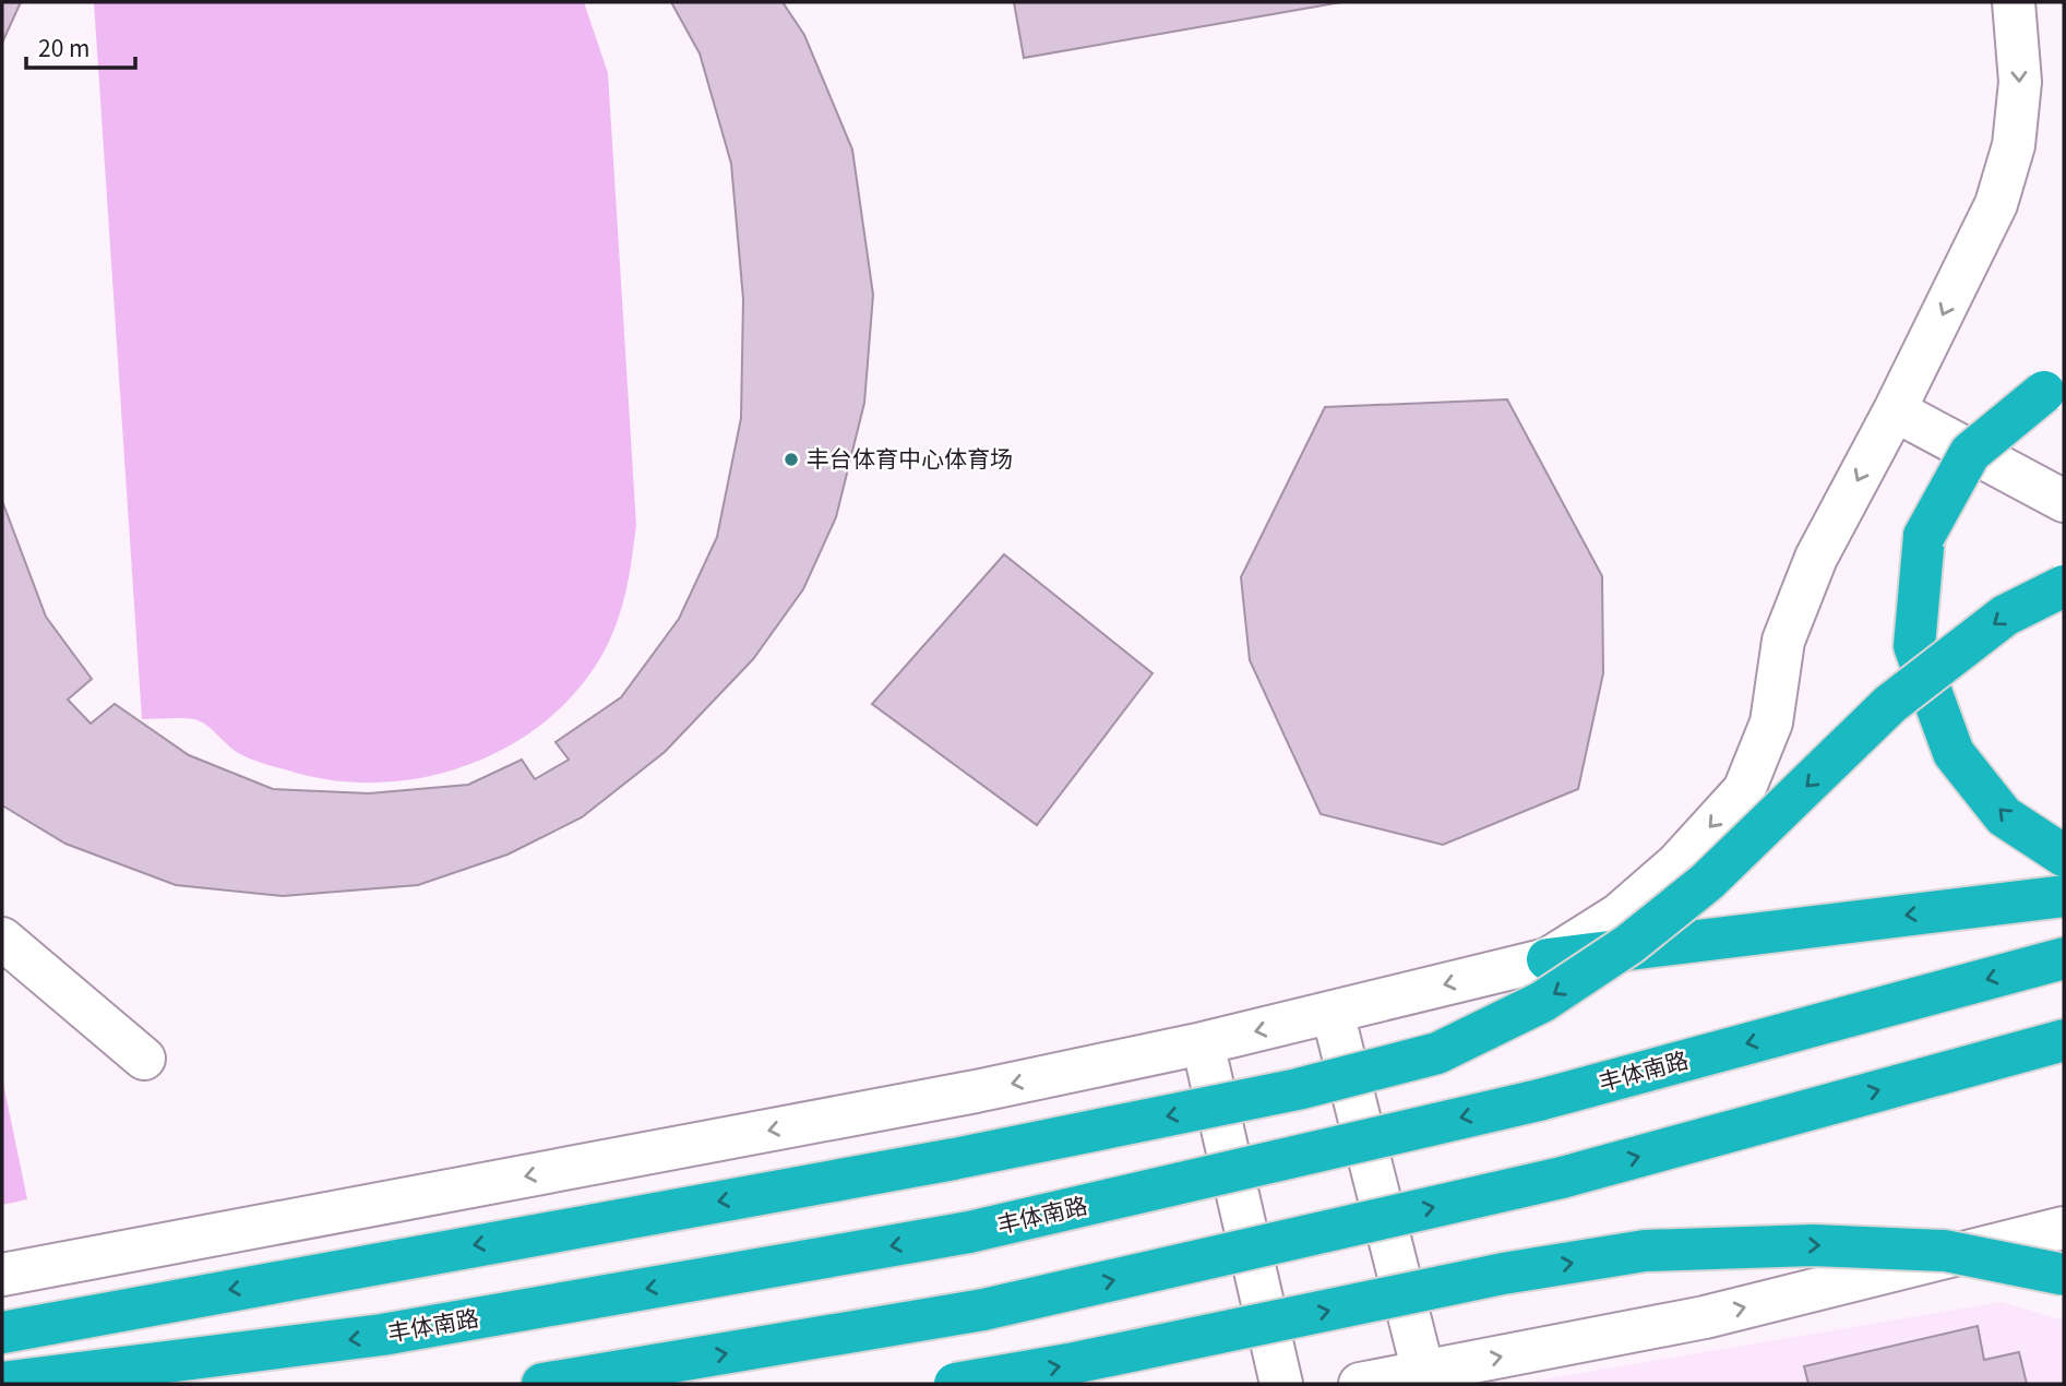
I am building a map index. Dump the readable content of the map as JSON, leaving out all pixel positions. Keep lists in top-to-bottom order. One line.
{"streets":{"highway":["丰体南路"]},"places":["丰台体育中心体育场"],"scale_bar":"20 m"}
